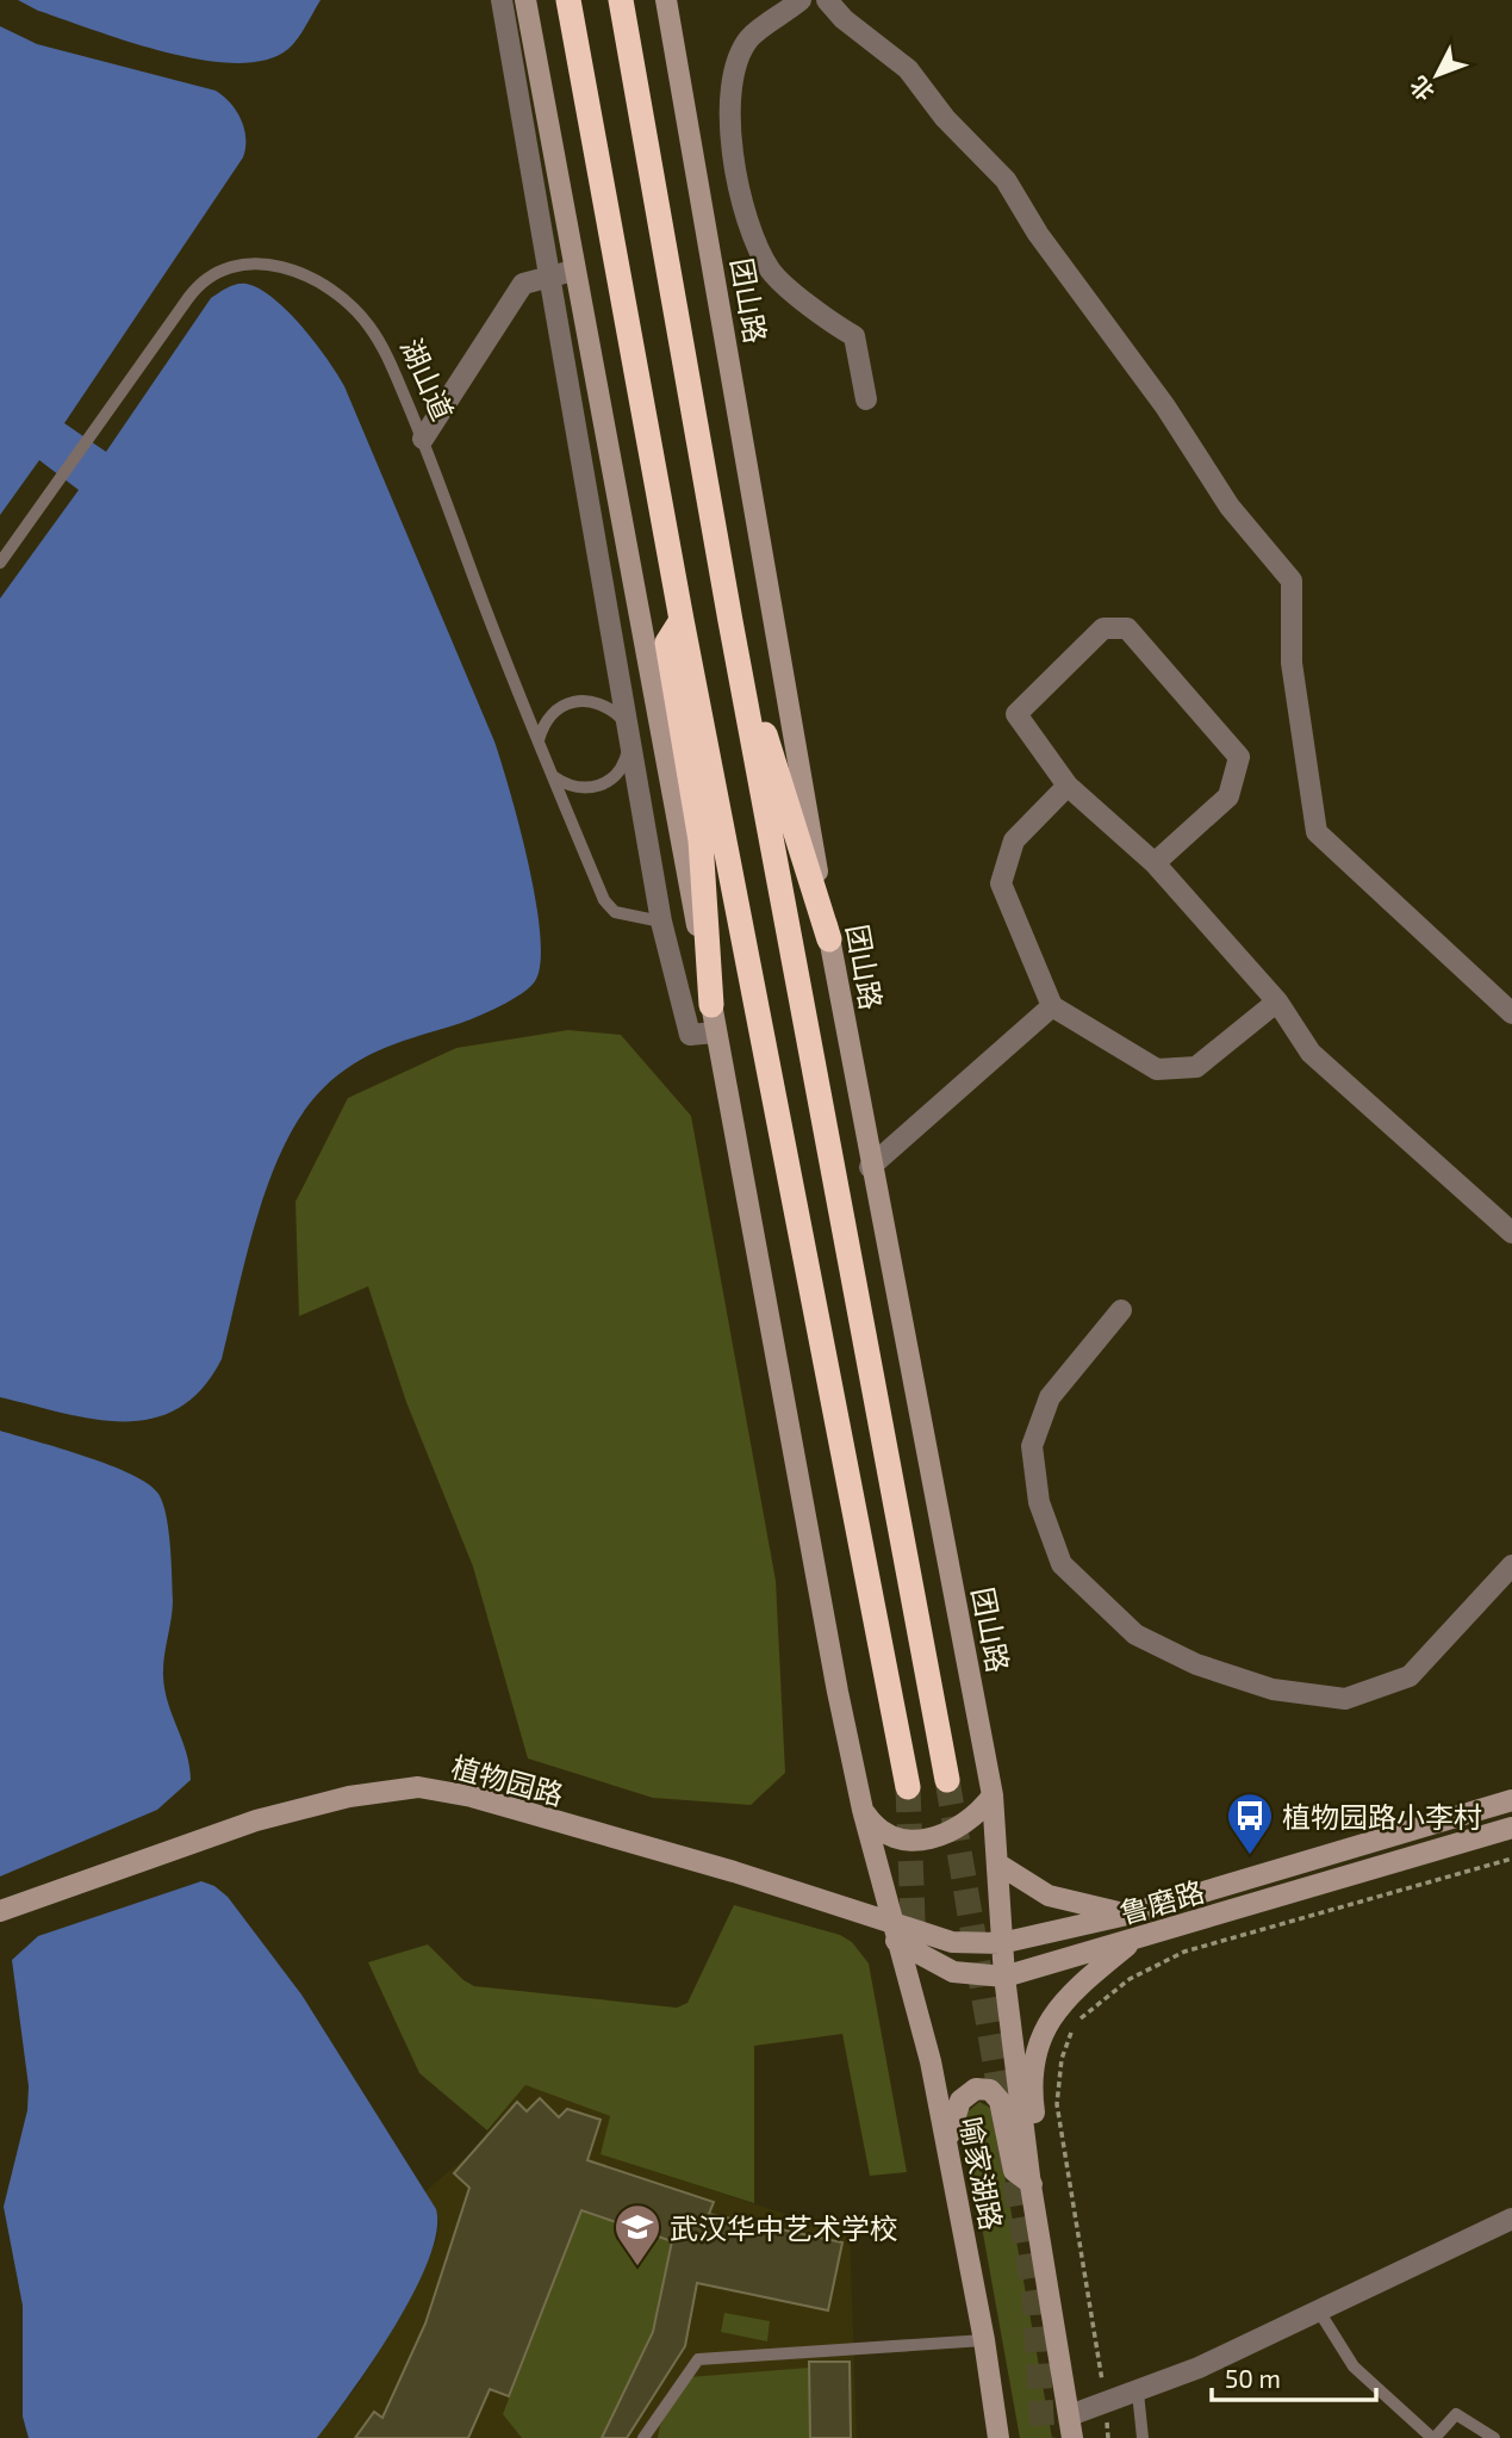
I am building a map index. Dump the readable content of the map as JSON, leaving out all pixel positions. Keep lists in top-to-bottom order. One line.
{"streets":{"main road":["团山路","植物园路","鲁磨路","喻家湖路"],"lane":["湖山道"]},"crossings":[["团山路","植物园路"],["团山路","鲁磨路"],["团山路","喻家湖路"],["植物园路","鲁磨路"],["植物园路","喻家湖路"],["鲁磨路","喻家湖路"]],"places":{"bus stop":["植物园路小李村"],"school or university":["武汉华中艺术学校"]},"scale_bar":"50 m","north":"bottom left"}
